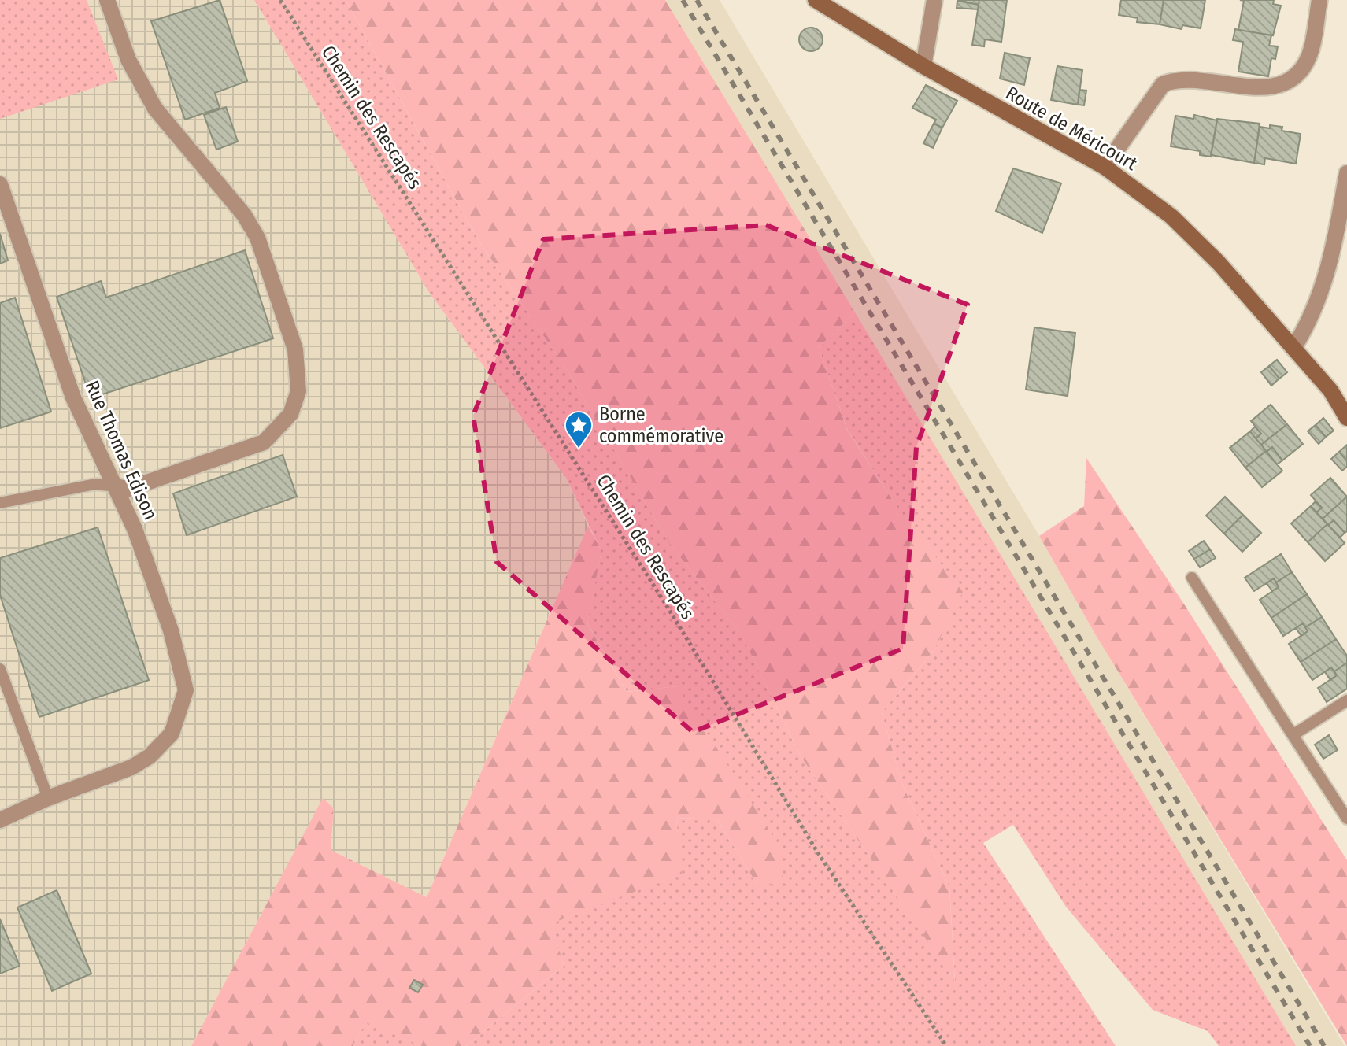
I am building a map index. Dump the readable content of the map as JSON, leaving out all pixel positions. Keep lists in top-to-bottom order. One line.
{"streets":{"street":["Route de Méricourt","Rue Thomas Edison"],"path":["Chemin des Rescapés"]},"places":{"place":["Borne commémorative"]}}
